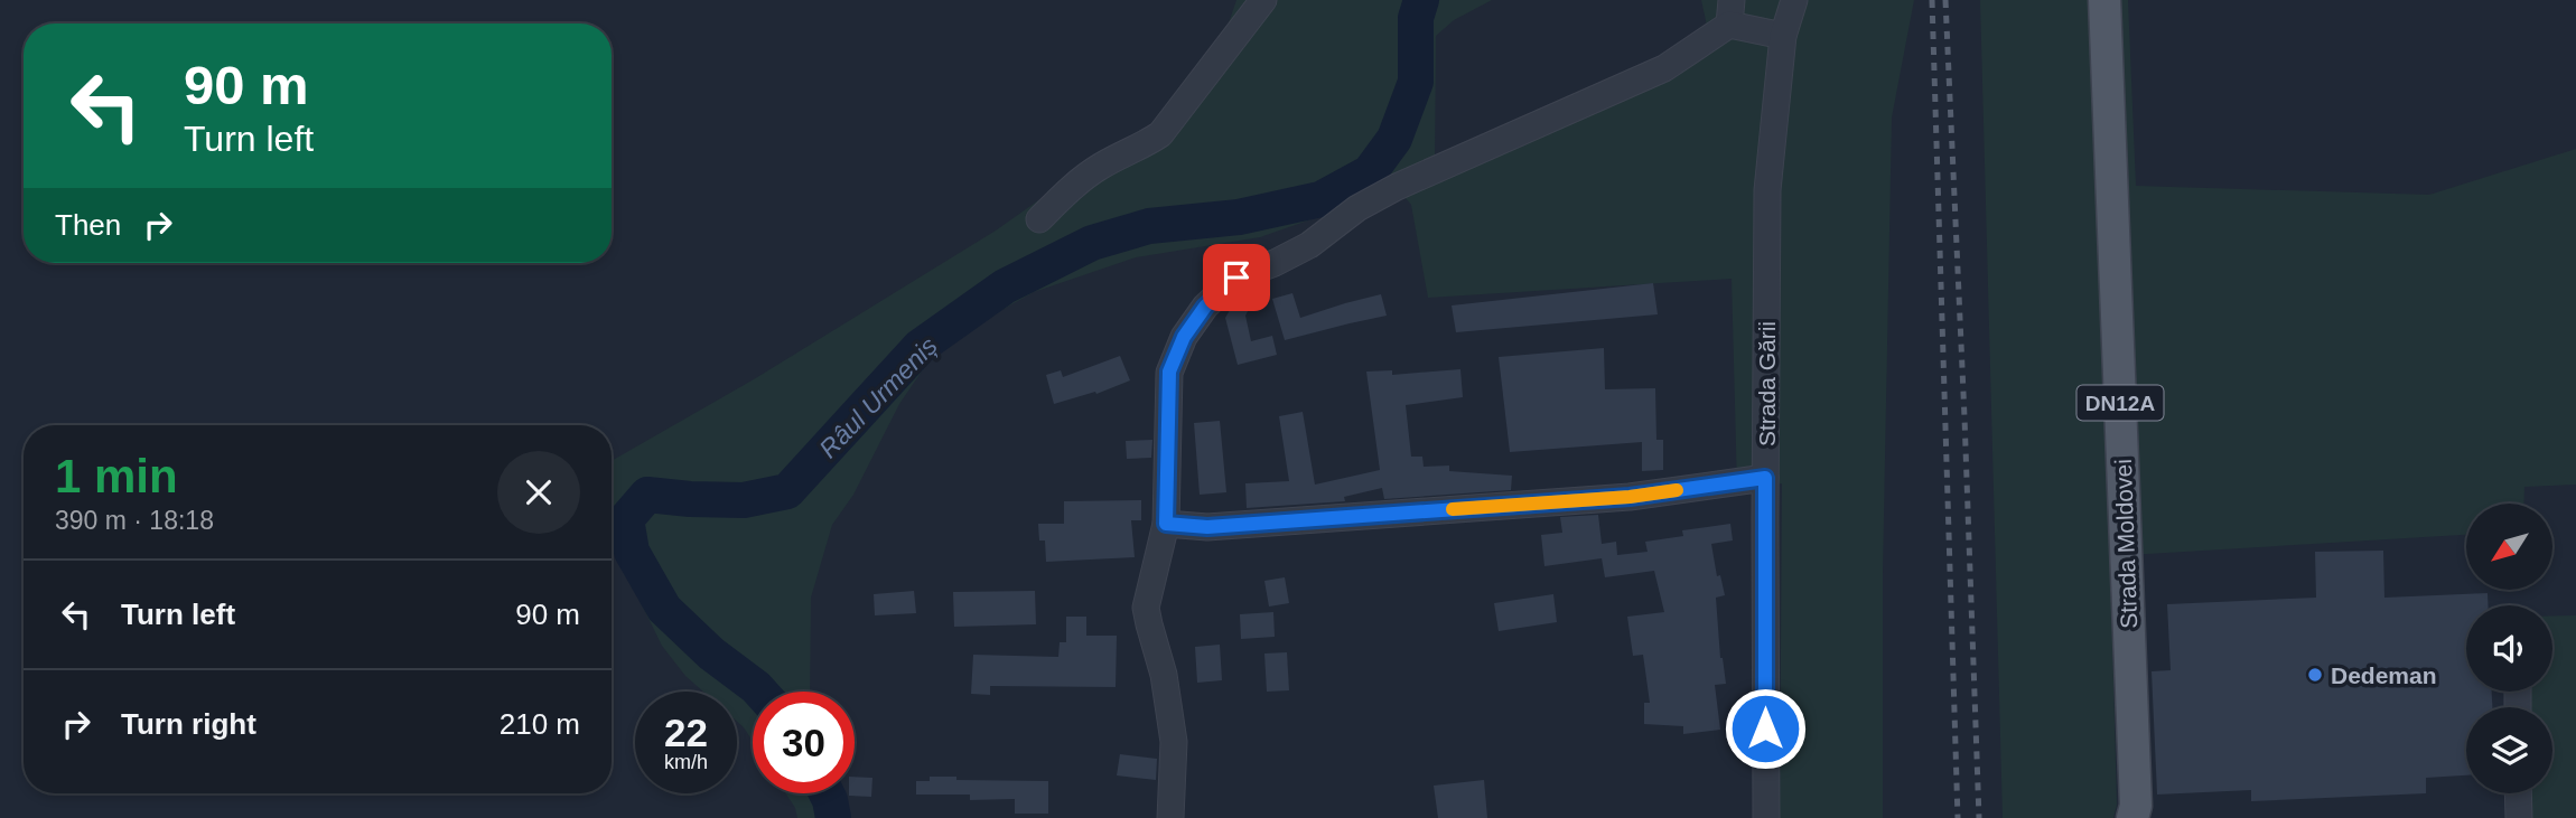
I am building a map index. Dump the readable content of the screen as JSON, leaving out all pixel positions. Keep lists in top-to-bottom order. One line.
{"streets":{"main road":["DN12A","Strada Moldovei"],"street":["Strada Gării"]},"water":["Râul Urmeniș"],"places":["Dedeman"],"north":"bottom left","page":{"turn":["90 m","Turn left"],"then":"Then","heading":["1 min","390 m · 18:18"],"list":[{"name":"Turn left","value":"90 m"},{"name":"Turn right","value":"210 m"}],"speed":"22 km/h","limit":"30"}}
